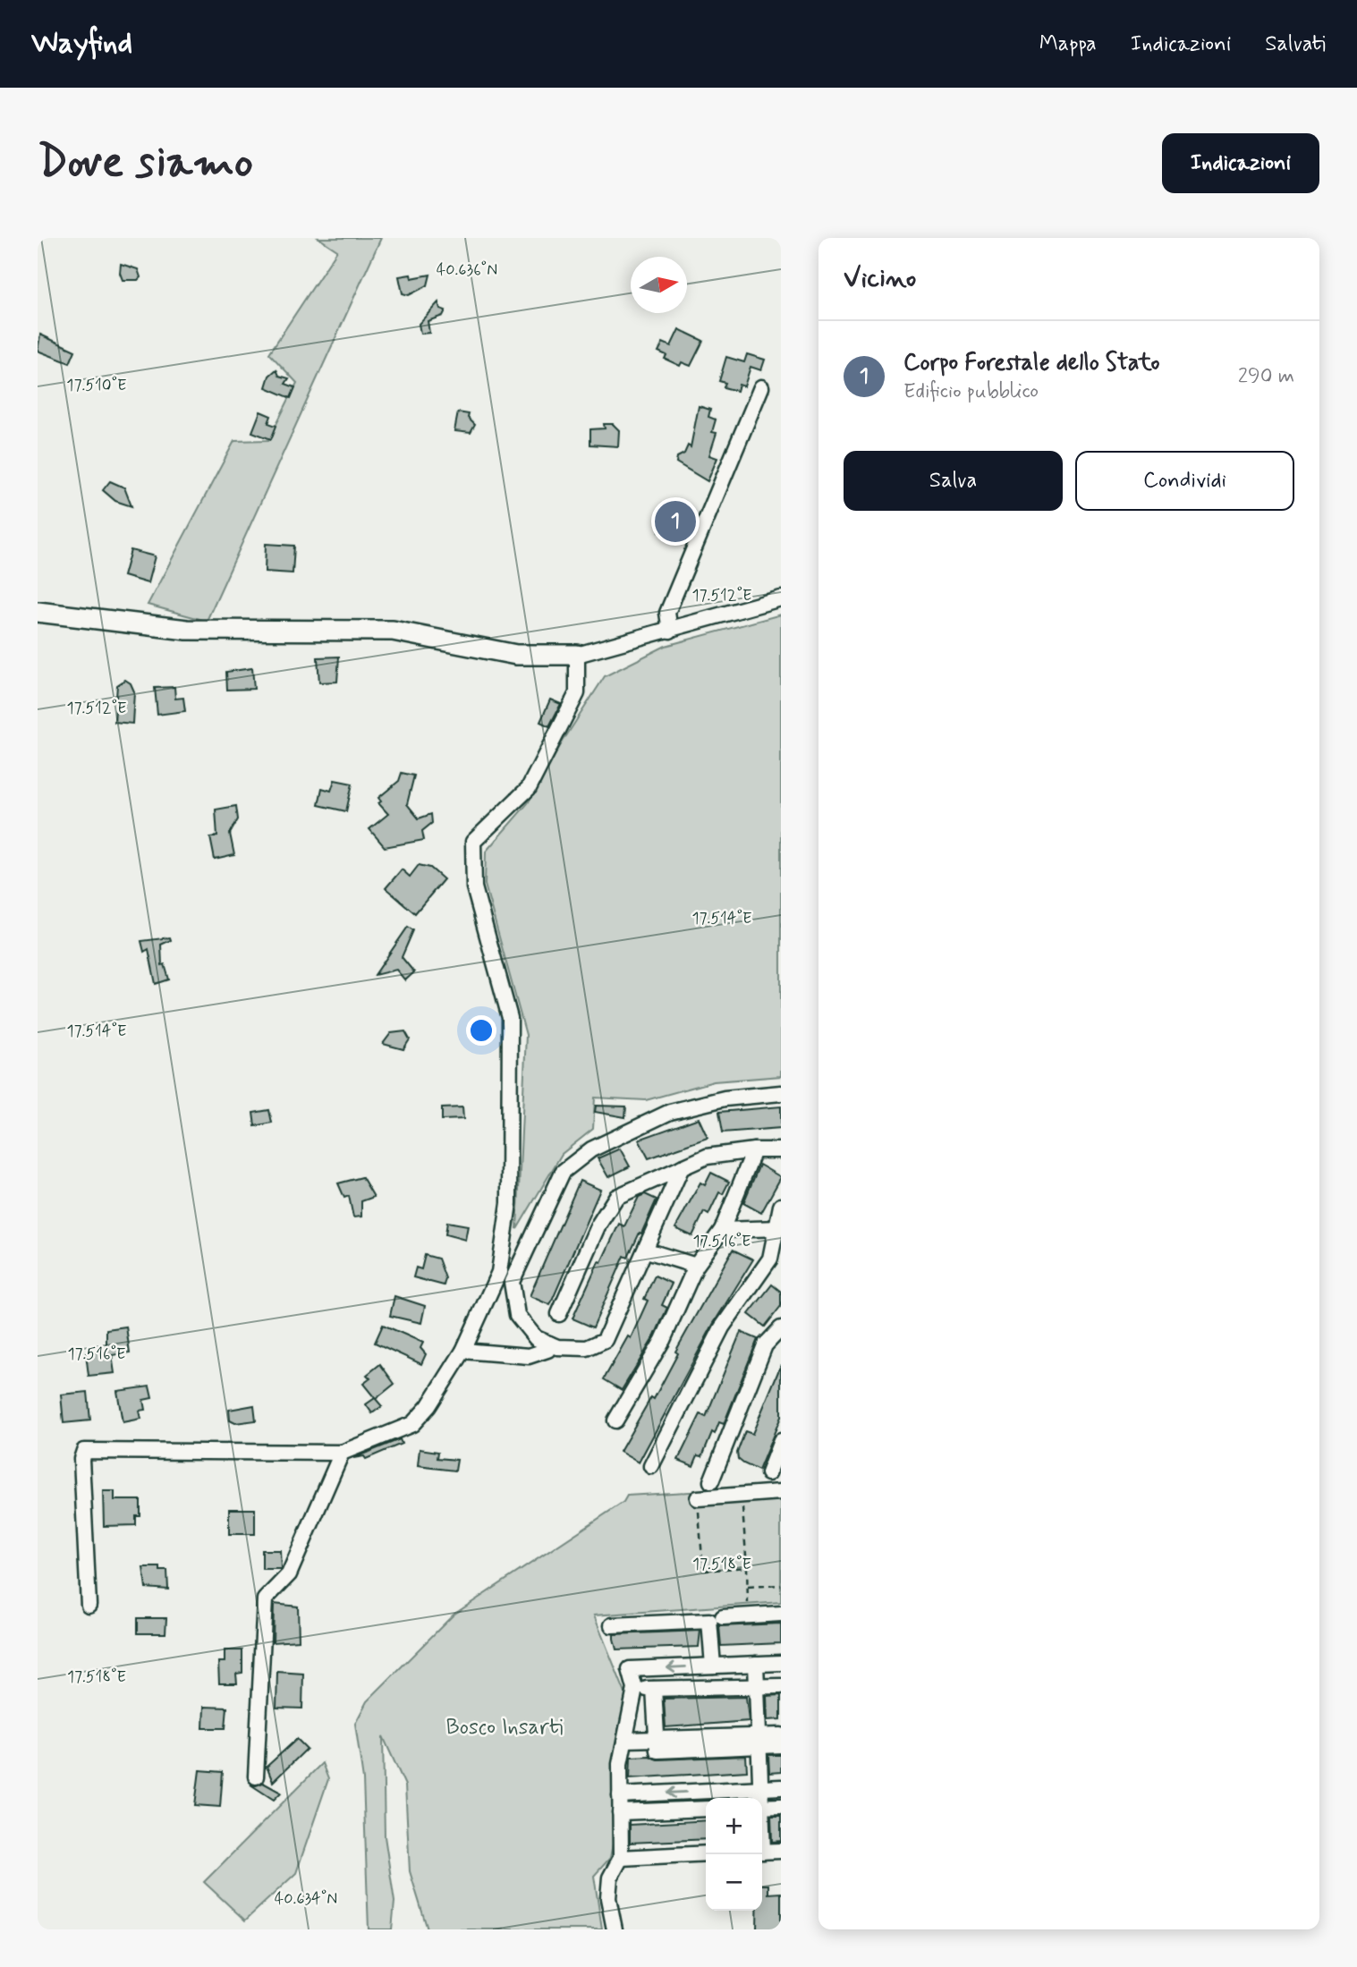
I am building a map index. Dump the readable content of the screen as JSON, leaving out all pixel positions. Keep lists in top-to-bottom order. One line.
{"parks":["Bosco Insarti"],"north":"right","page":{"header":"Wayfind","nav":["Mappa","Indicazioni","Salvati"],"buttons":["Indicazioni",["Salva","Condividi"]],"title":"Dove siamo","heading":"Vicino","list":[{"mark":"1","name":"Corpo Forestale dello Stato","note":"Edificio pubblico","value":"290 m"}],"pins":"1","map_buttons":["+","−"]},"coordinates":["40.636°N","17.510°E","17.512°E","17.514°E","17.516°E","17.518°E","40.634°N"]}
